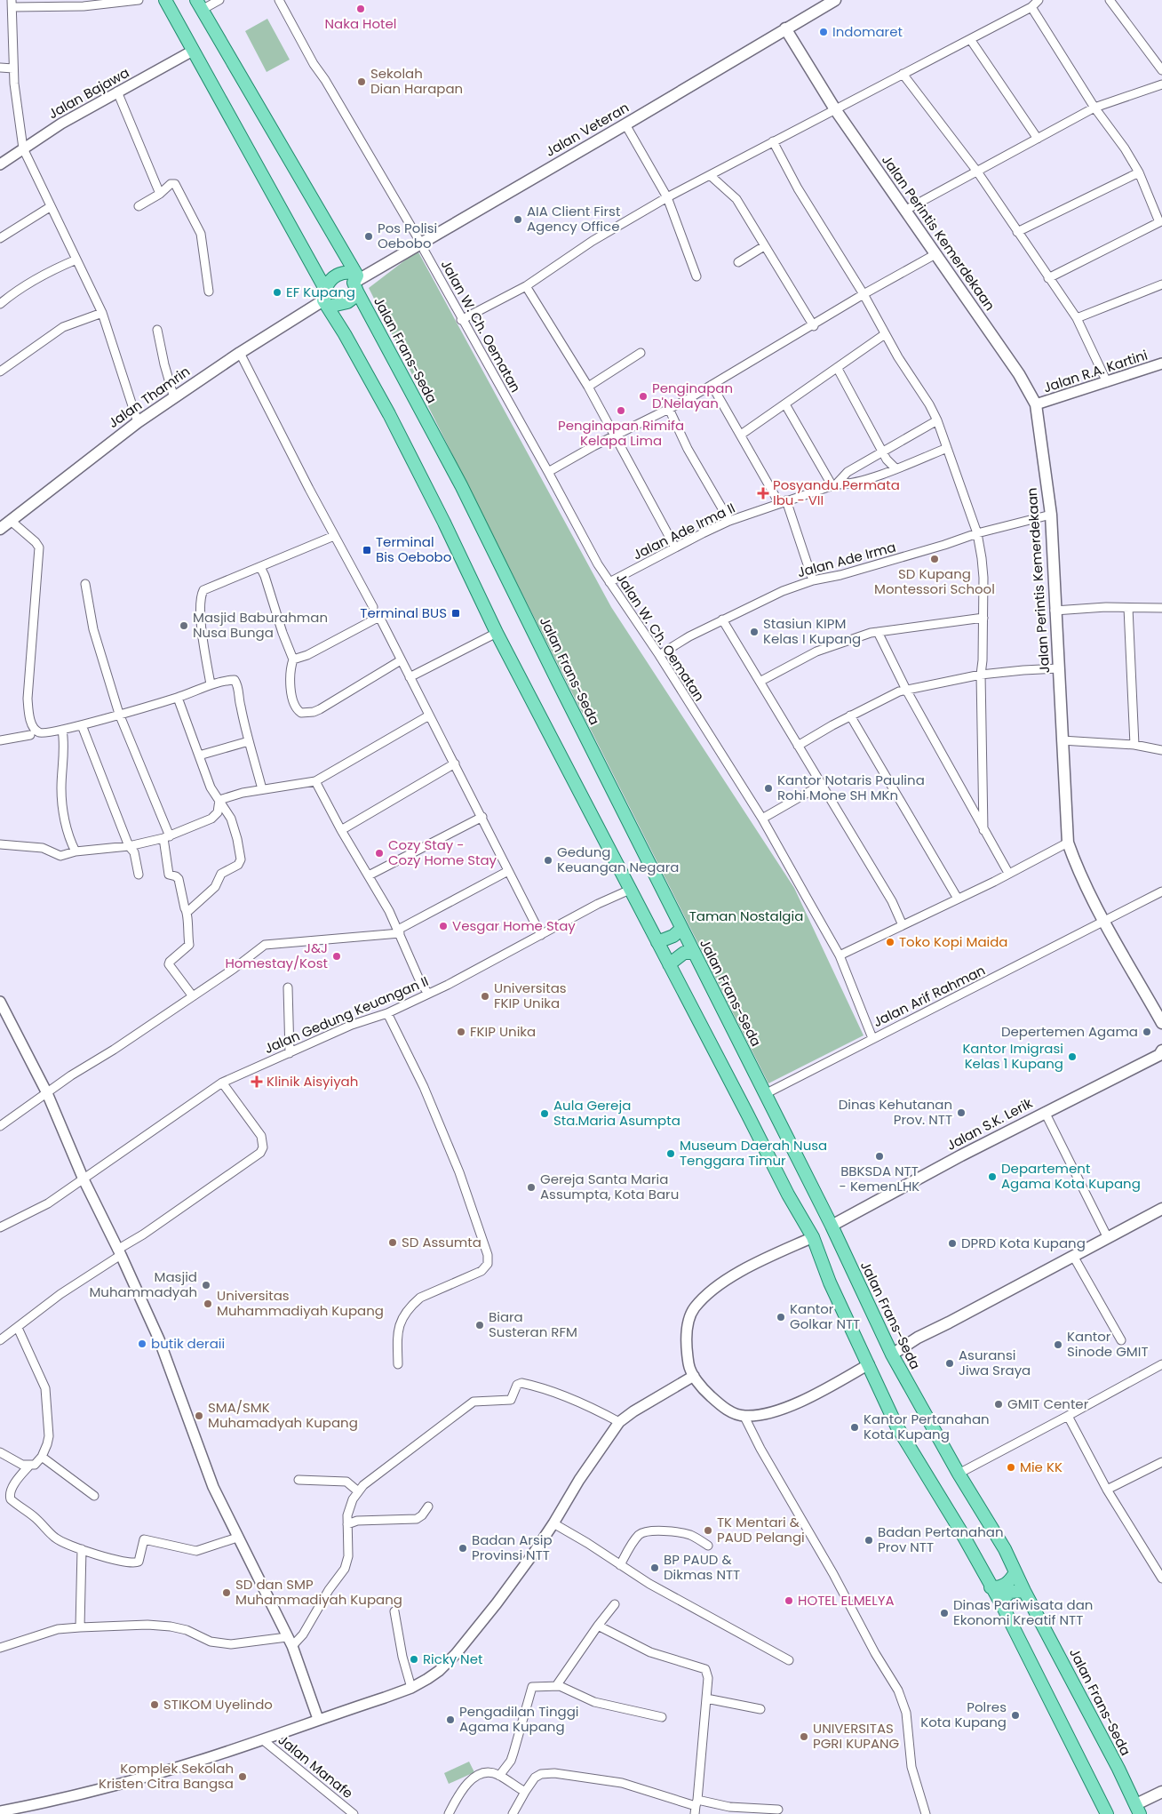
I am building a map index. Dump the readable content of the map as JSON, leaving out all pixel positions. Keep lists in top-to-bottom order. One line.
{"streets":{"main road":["Jalan Veteran","Jalan Perintis Kemerdekaan","Jalan Frans-Seda","Jalan Thamrin","Jalan S.K. Lerik"],"street":["Jalan Bajawa","Jalan W. Ch. Oematan","Jalan R.A. Kartini","Jalan Ade Irma II","Jalan Ade Irma","Jalan Arif Rahman","Jalan Gedung Keuangan II","Jalan Manafe"]},"crossings":[["Jalan Veteran","Jalan Perintis Kemerdekaan"],["Jalan Veteran","Jalan W. Ch. Oematan"],["Jalan Veteran","Jalan Frans-Seda"],["Jalan Perintis Kemerdekaan","Jalan R.A. Kartini"],["Jalan Perintis Kemerdekaan","Jalan Ade Irma"],["Jalan Perintis Kemerdekaan","Jalan Arif Rahman"],["Jalan W. Ch. Oematan","Jalan Ade Irma II"],["Jalan W. Ch. Oematan","Jalan Ade Irma"],["Jalan W. Ch. Oematan","Jalan Arif Rahman"],["Jalan Frans-Seda","Jalan Arif Rahman"],["Jalan Frans-Seda","Jalan S.K. Lerik"]],"parks":["Taman Nostalgia"],"places":{"other":["Naka Hotel","Indomaret","Sekolah Dian Harapan","AIA Client First Agency Office","Pos Polisi Oebobo","EF Kupang","Penginapan D'Nelayan","Penginapan Rimifa Kelapa Lima","SD Kupang Montessori School","Masjid Baburahman Nusa Bunga","Stasiun KIPM Kelas I Kupang","Kantor Notaris Paulina Rohi Mone SH MKn","Cozy Stay - Cozy Home Stay","Gedung Keuangan Negara","Vesgar Home Stay","Toko Kopi Maida","J&J Homestay/Kost","Universitas FKIP Unika","FKIP Unika","Depertemen Agama","Kantor Imigrasi Kelas 1 Kupang","Dinas Kehutanan Prov. NTT","Aula Gereja Sta.Maria Asumpta","Museum Daerah Nusa Tenggara Timur","BBKSDA NTT - KemenLHK","Departement Agama Kota Kupang","Gereja Santa Maria Assumpta, Kota Baru","SD Assumta","DPRD Kota Kupang","Masjid Muhammadyah","Universitas Muhammadiyah Kupang","Kantor Golkar NTT","Biara Susteran RFM","butik deraii","Kantor Sinode GMIT","Asuransi Jiwa Sraya","GMIT Center","SMA/SMK Muhamadyah Kupang","Kantor Pertanahan Kota Kupang","Mie KK","TK Mentari & PAUD Pelangi","Badan Pertanahan Prov NTT","Badan Arsip Provinsi NTT","BP PAUD & Dikmas NTT","SD dan SMP Muhammadiyah Kupang","HOTEL ELMELYA","Dinas Pariwisata dan Ekonomi Kreatif NTT","Ricky Net","STIKOM Uyelindo","Polres Kota Kupang","Pengadilan Tinggi Agama Kupang","UNIVERSITAS PGRI KUPANG","Komplek Sekolah Kristen Citra Bangsa"],"health":["Posyandu Permata Ibu - VII","Klinik Aisyiyah"],"transit":["Terminal Bis Oebobo","Terminal BUS"]}}
